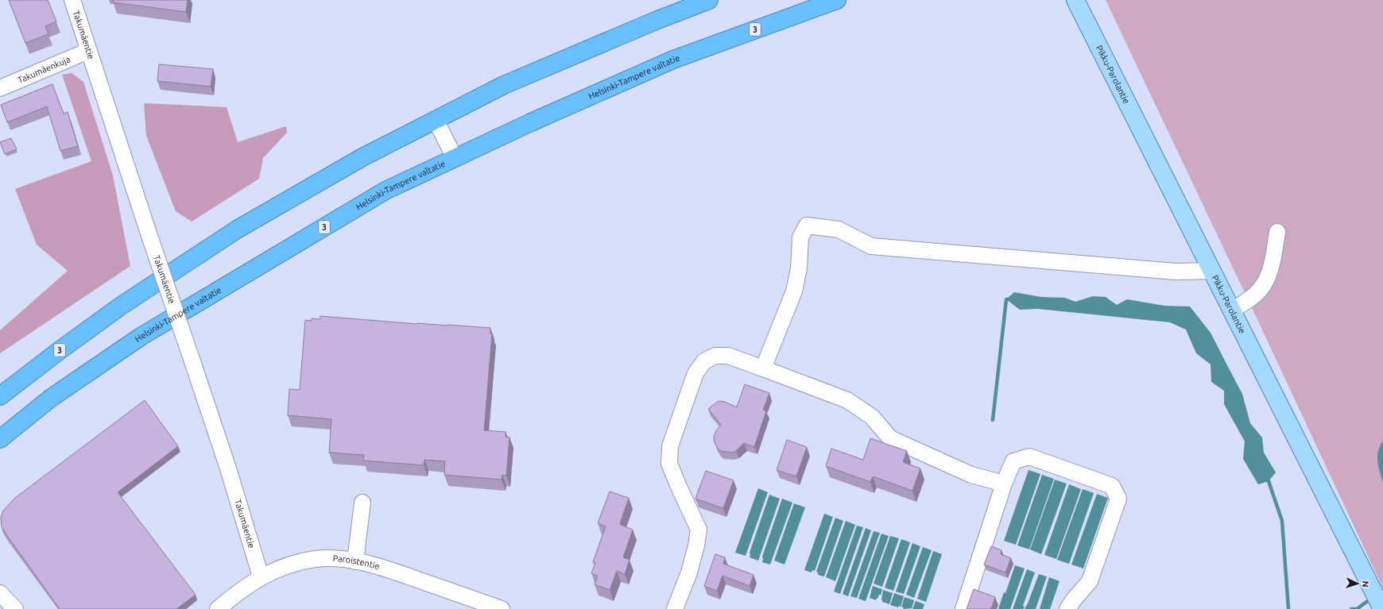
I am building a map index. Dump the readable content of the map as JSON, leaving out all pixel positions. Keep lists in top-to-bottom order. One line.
{"streets":{"highway":["3","Helsinki-Tampere valtatie"],"main road":["Pikku-Parolantie"],"street":["Takumäentie","Takumäenkuja","Paroistentie"]},"crossings":[["Takumäentie","Takumäenkuja"],["Takumäentie","Paroistentie"]],"north":"right"}
